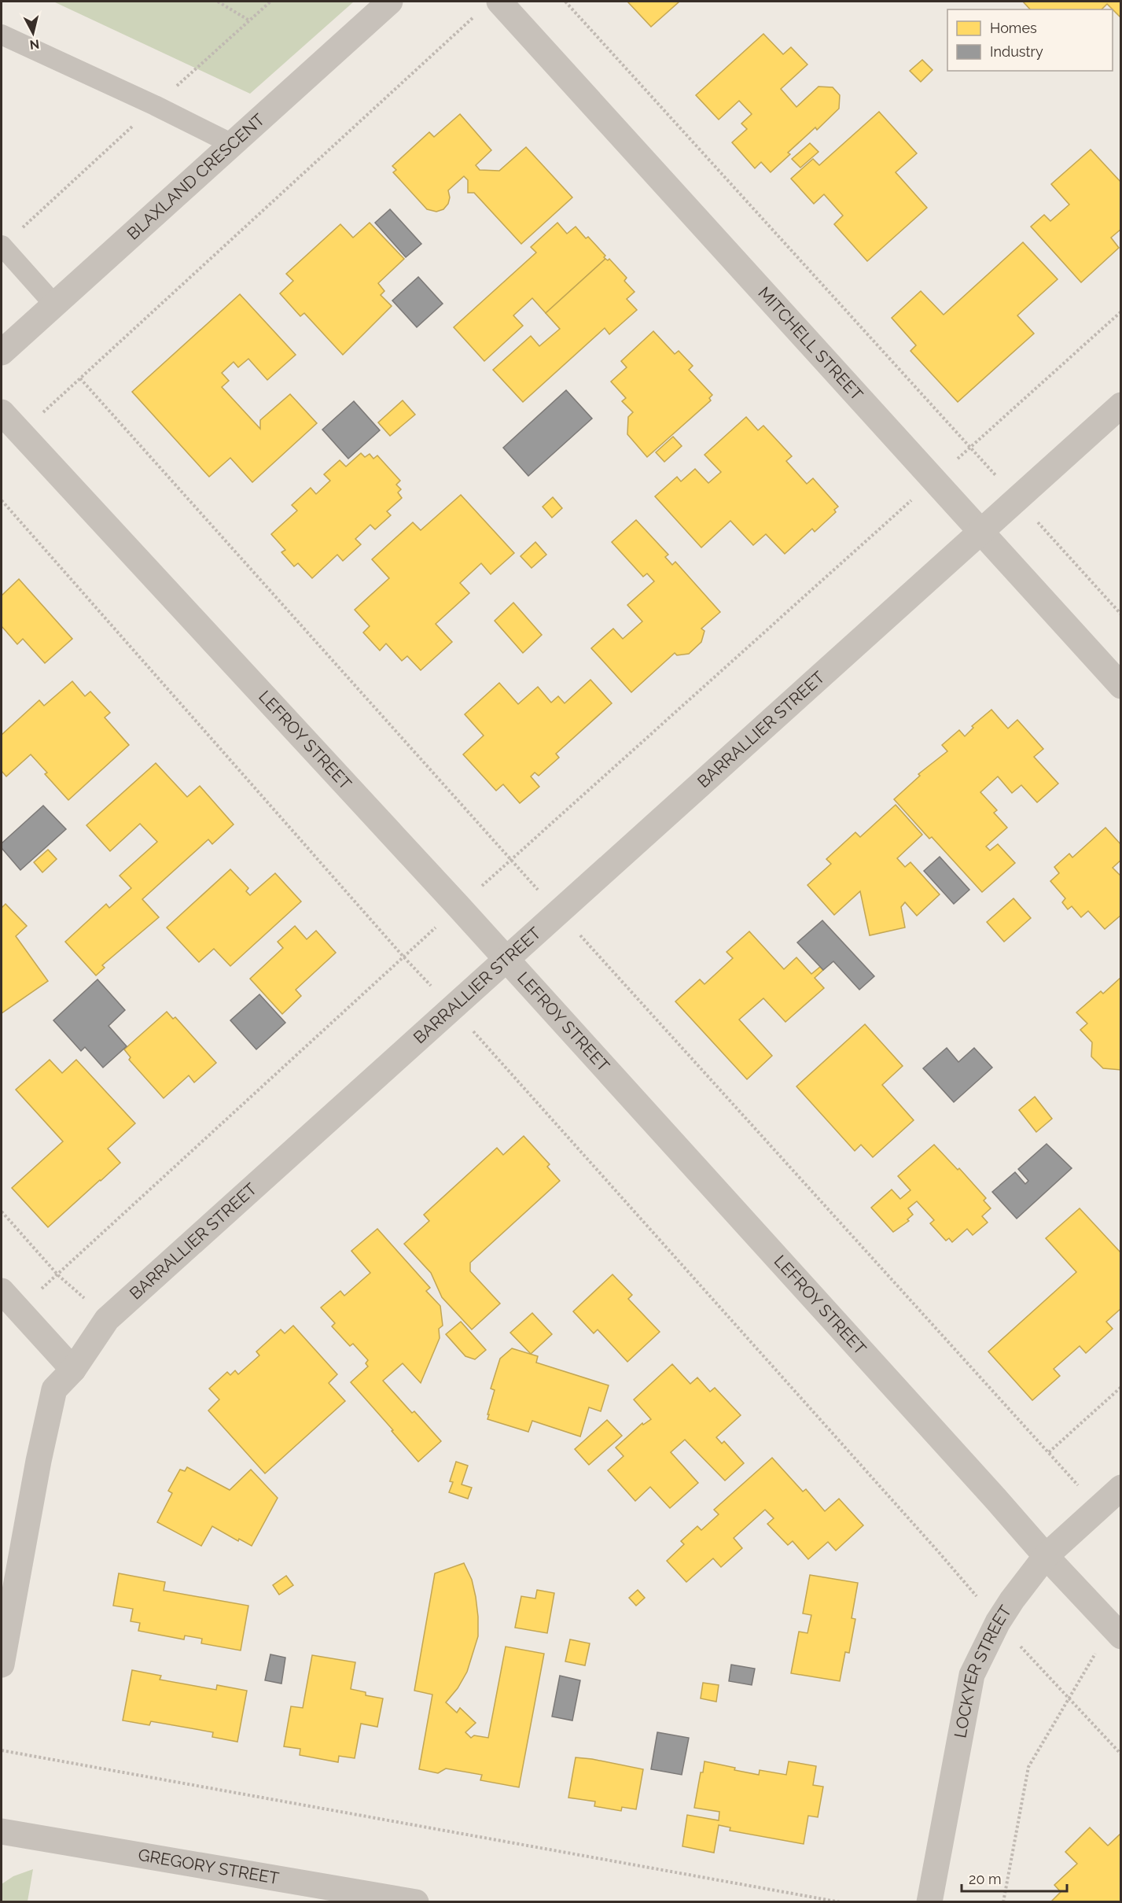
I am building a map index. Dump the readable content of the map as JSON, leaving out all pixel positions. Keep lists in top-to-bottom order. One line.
{"streets":{"street":["BLAXLAND CRESCENT","MITCHELL STREET","BARRALLIER STREET","LEFROY STREET","LOCKYER STREET","GREGORY STREET"]},"crossings":[["MITCHELL STREET","BARRALLIER STREET"],["BARRALLIER STREET","LEFROY STREET"],["LEFROY STREET","LOCKYER STREET"]],"legend":["Homes","Industry"],"scale_bar":"20 m","north":"bottom"}
